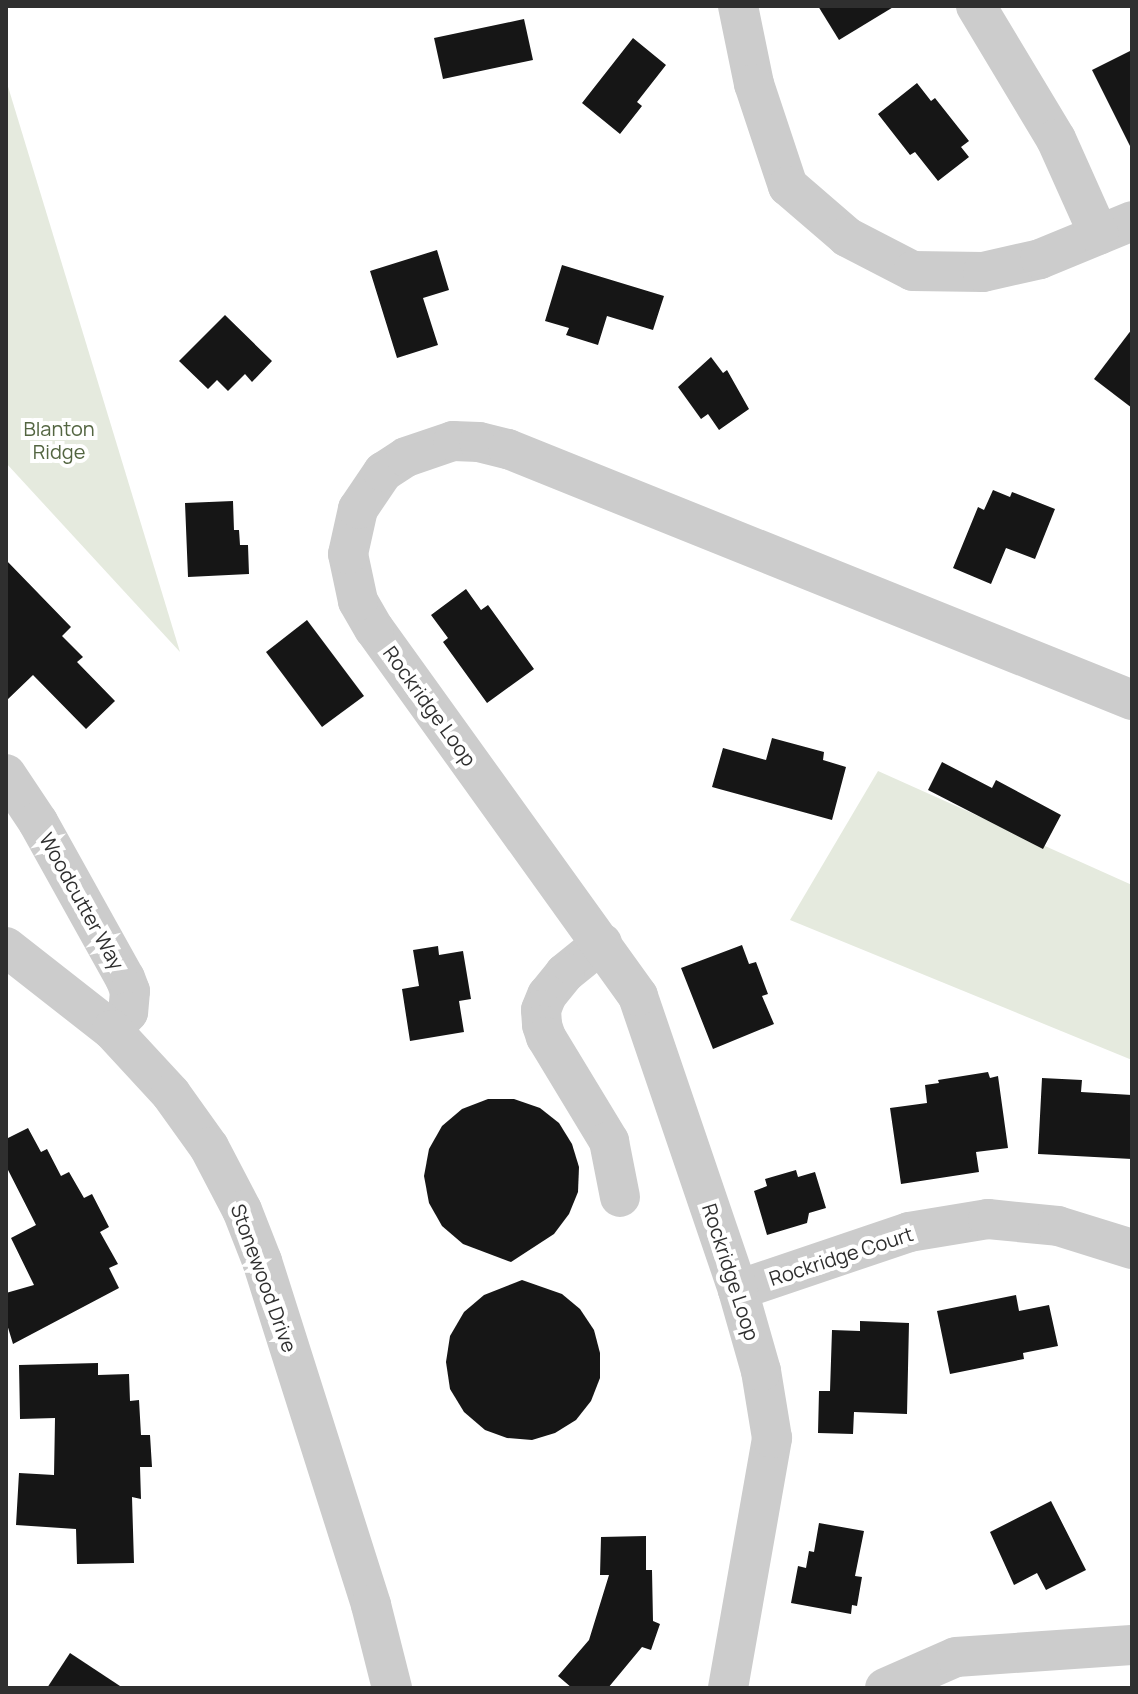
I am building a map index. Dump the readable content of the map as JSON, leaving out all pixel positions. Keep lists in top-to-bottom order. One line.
{"streets":{"street":["Rockridge Loop","Woodcutter Way","Rockridge Court","Stonewood Drive"]},"crossings":[["Rockridge Loop","Rockridge Court"],["Woodcutter Way","Stonewood Drive"]],"parks":["Blanton Ridge"]}
